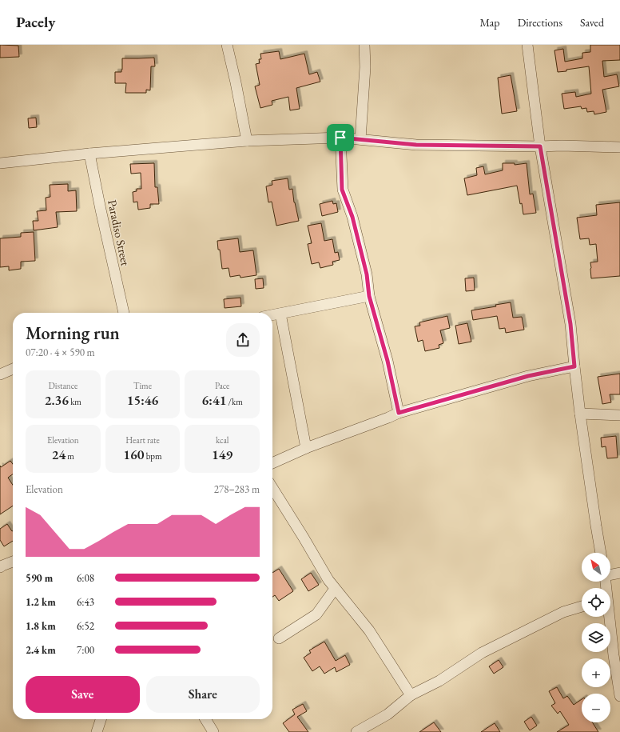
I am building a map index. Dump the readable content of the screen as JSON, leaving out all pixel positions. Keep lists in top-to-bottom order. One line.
{"streets":{"street":["Paradiso Street"]},"north":"top left","page":{"header":"Pacely","nav":["Map","Directions","Saved"],"heading":["Morning run","07:20 · 4 × 590 m"],"stats":[["Distance","2.36 km"],["Time","15:46"],["Pace","6:41 /km"],["Elevation","24 m"],["Heart rate","160 bpm"],["kcal","149"]],"chart":["Elevation","278–283 m"],"map_buttons":["+","−"],"list":[{"name":"590 m","note":"6:08"},{"name":"1.2 km","note":"6:43"},{"name":"1.8 km","note":"6:52"},{"name":"2.4 km","note":"7:00"}],"buttons":["Save","Share"]}}
